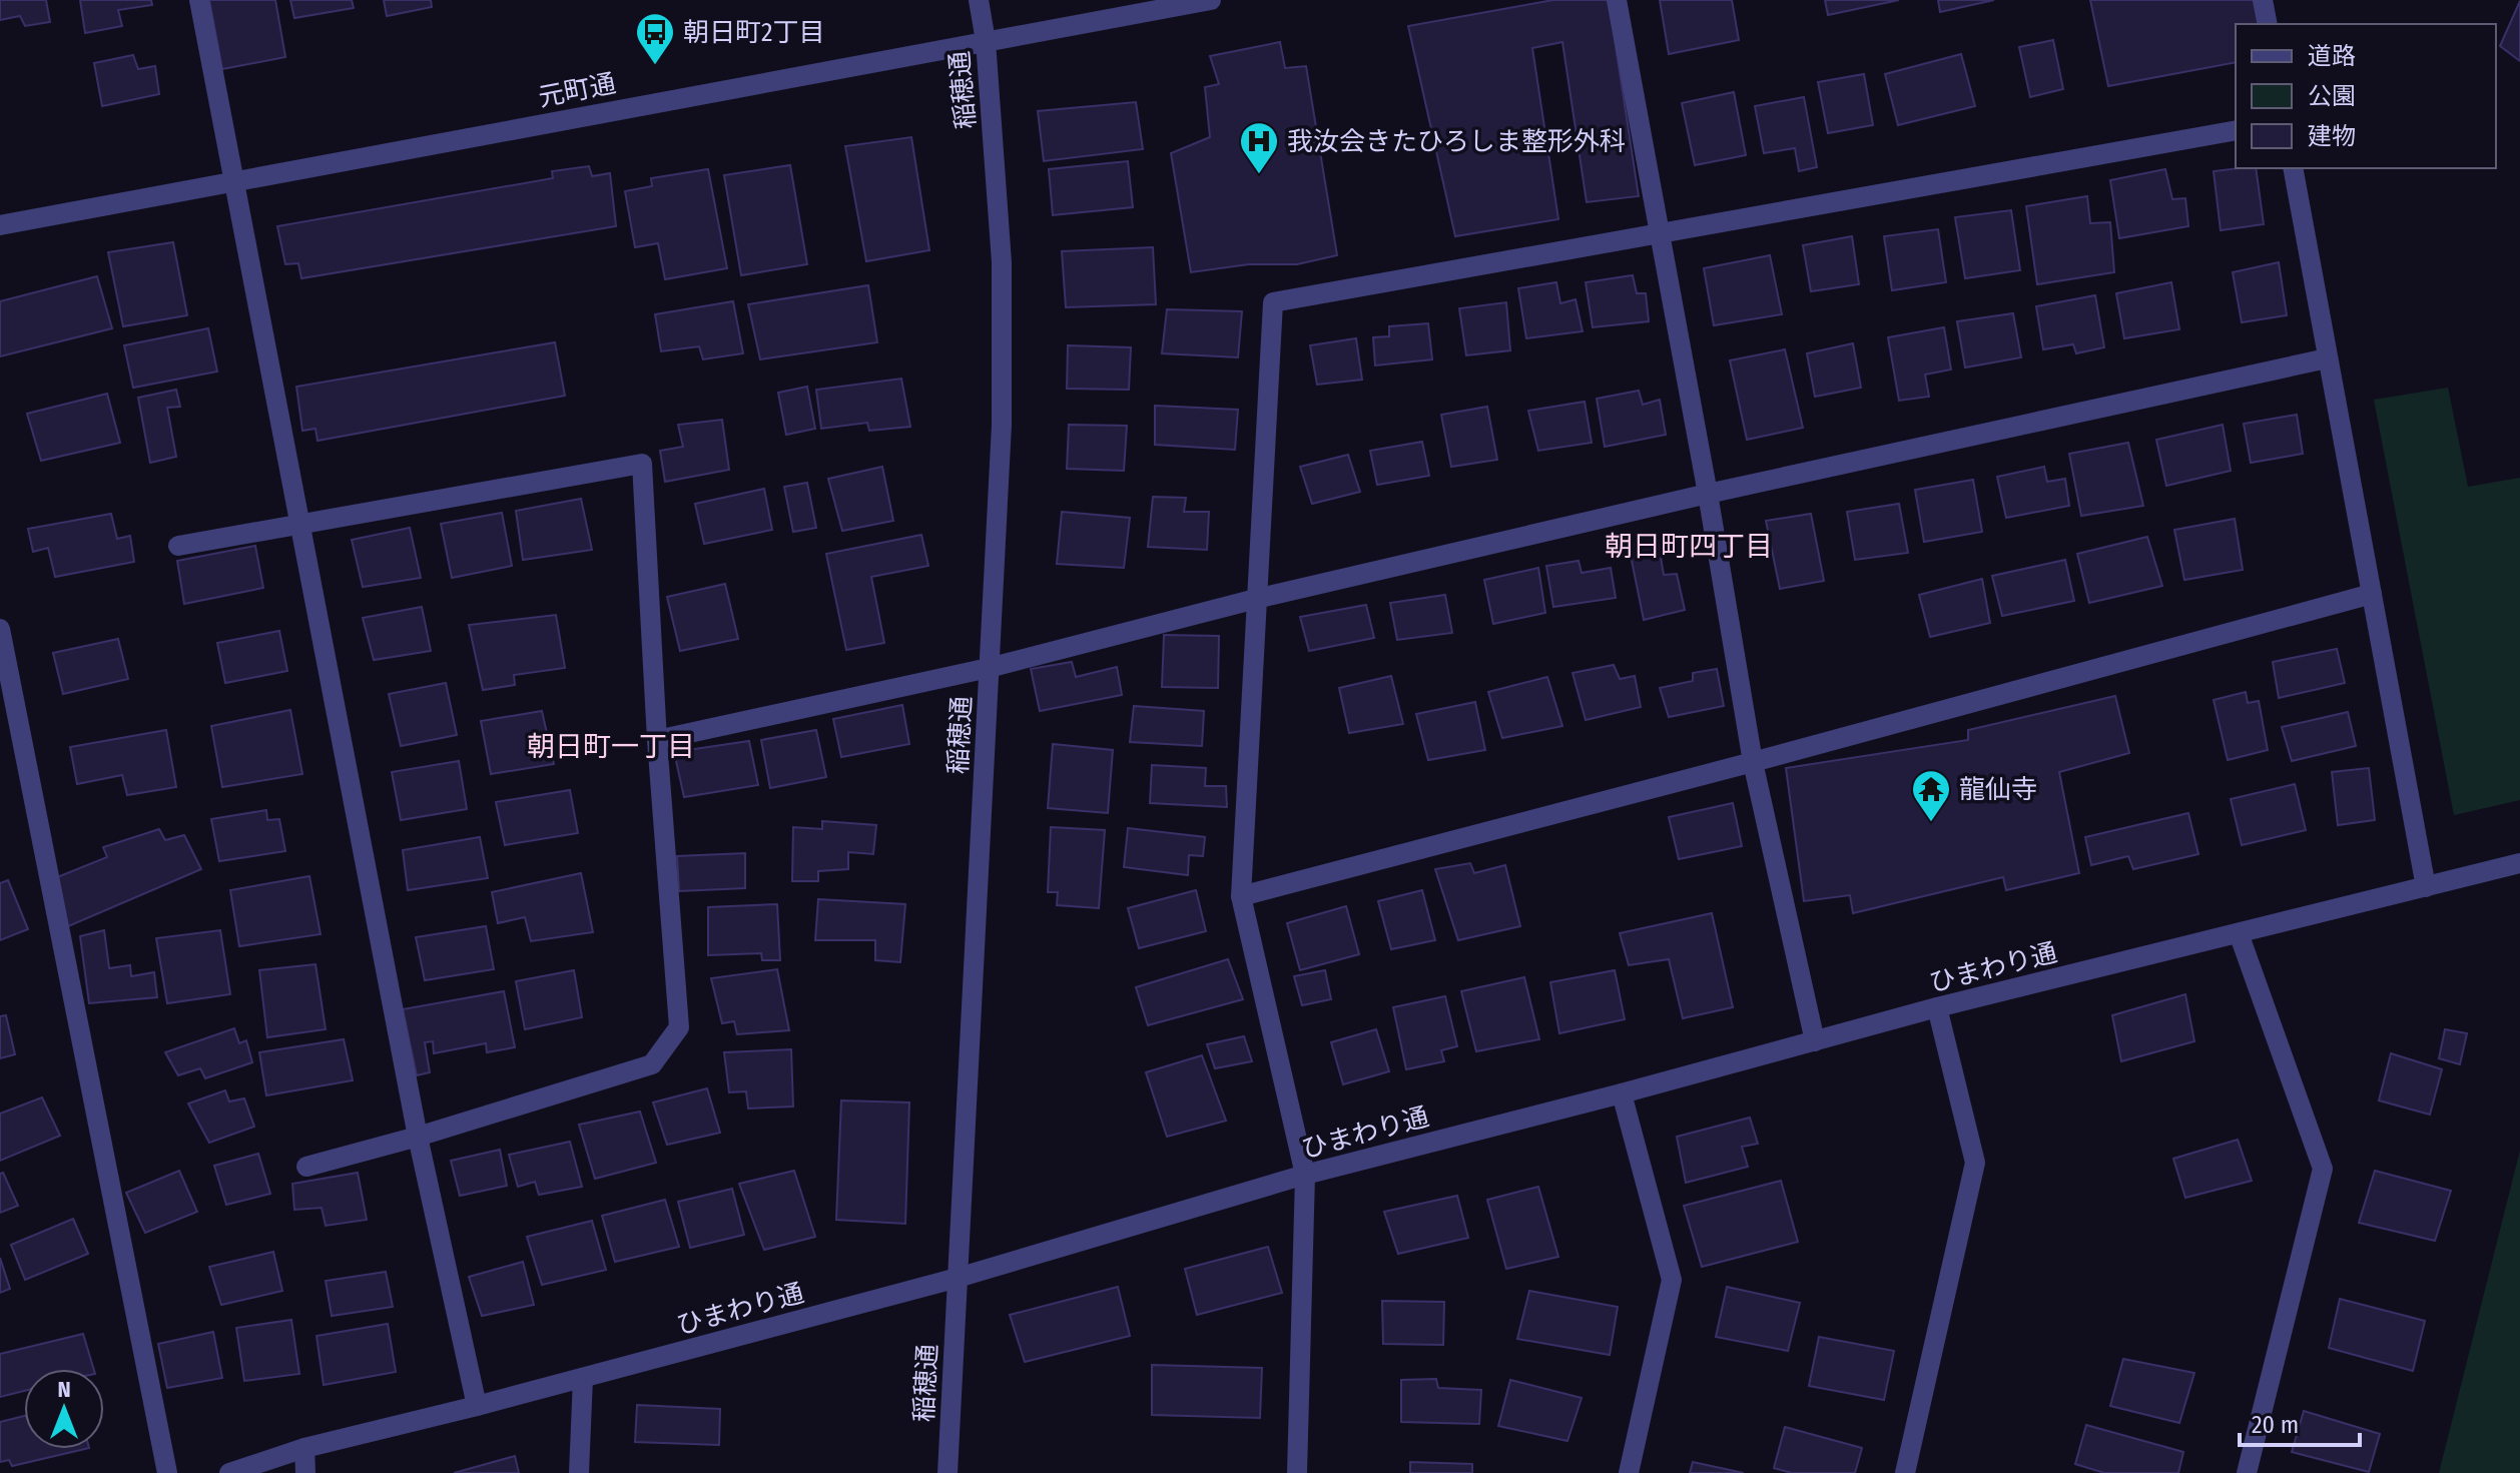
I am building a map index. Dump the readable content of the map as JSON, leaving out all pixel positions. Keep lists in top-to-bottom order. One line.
{"streets":{"street":["元町通","稲穂通","ひまわり通"]},"crossings":[["元町通","稲穂通"],["稲穂通","ひまわり通"]],"districts":["朝日町四丁目","朝日町一丁目"],"places":{"bus stop":["朝日町2丁目"],"hospital":["我汝会きたひろしま整形外科"],"temple":["龍仙寺"]},"legend":["道路","公園","建物"],"scale_bar":"20 m","north":"top"}
